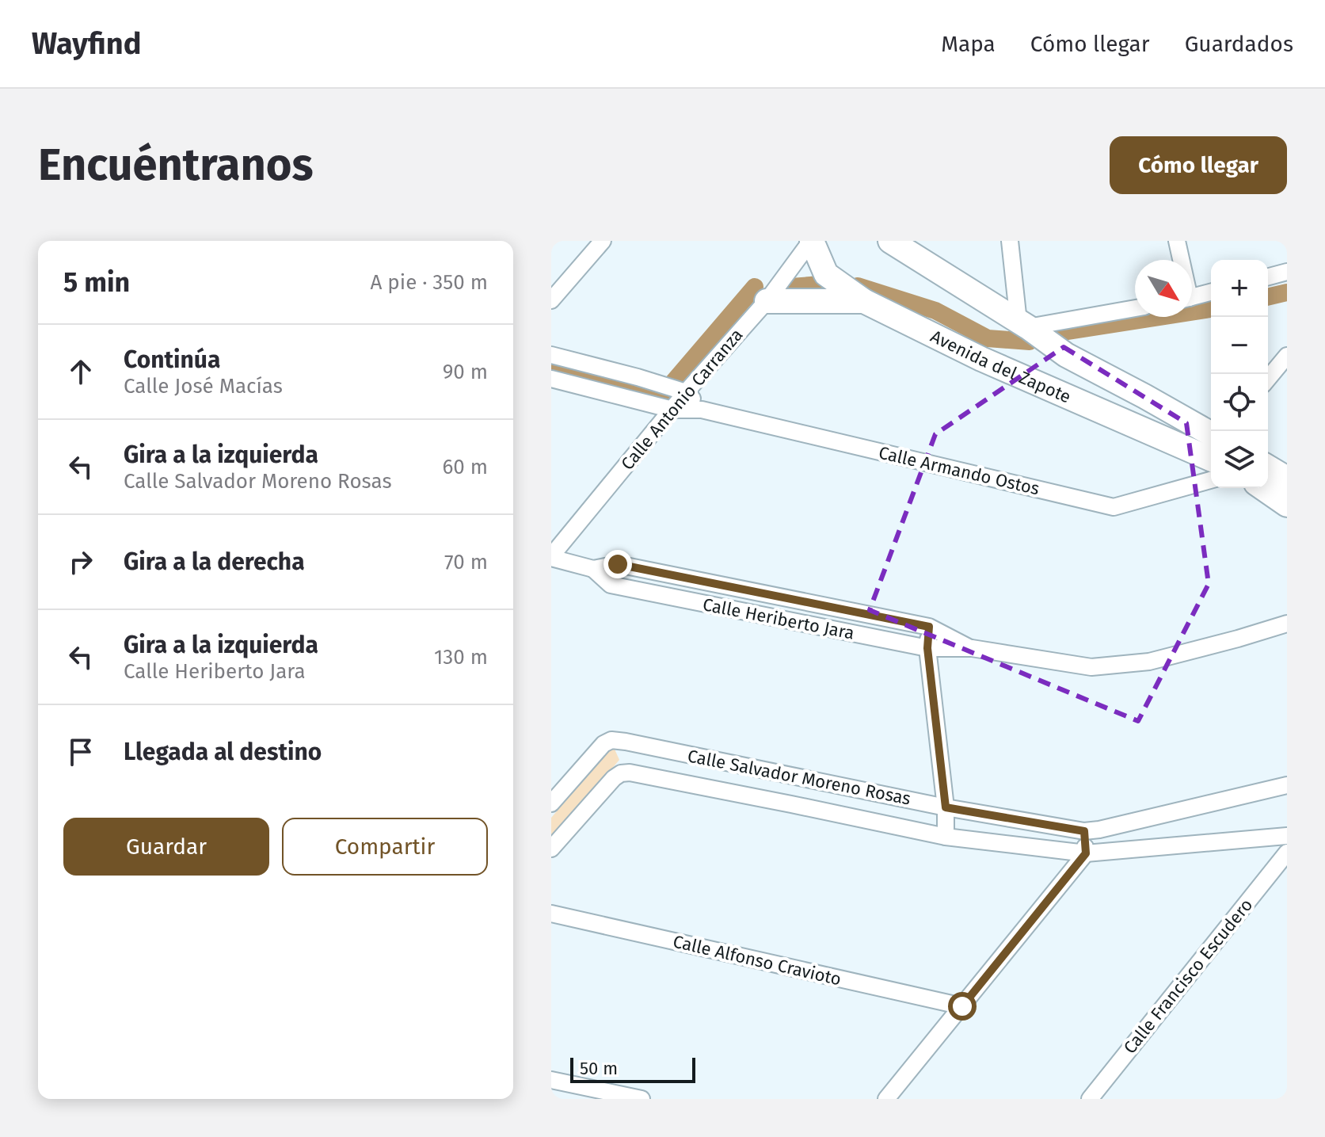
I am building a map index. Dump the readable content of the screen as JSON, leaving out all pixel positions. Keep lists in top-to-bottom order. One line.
{"streets":{"main road":["Avenida del Zapote"],"street":["Calle Antonio Carranza","Calle Armando Ostos","Calle Heriberto Jara","Calle Salvador Moreno Rosas","Calle Alfonso Cravioto","Calle Francisco Escudero"]},"crossings":[["Avenida del Zapote","Calle Antonio Carranza"],["Calle Antonio Carranza","Calle Armando Ostos"],["Calle Antonio Carranza","Calle Heriberto Jara"]],"scale_bar":"50 m","north":"bottom right","page":{"header":"Wayfind","nav":["Mapa","Cómo llegar","Guardados"],"buttons":["Cómo llegar",["Guardar","Compartir"]],"title":"Encuéntranos","heading":["5 min","A pie · 350 m"],"map_buttons":["+","−"],"list":[["Continúa","Calle José Macías","90 m"],["Gira a la izquierda","Calle Salvador Moreno Rosas","60 m"],["Gira a la derecha","70 m"],["Gira a la izquierda","Calle Heriberto Jara","130 m"],"Llegada al destino"],"scale":"50 m"}}
